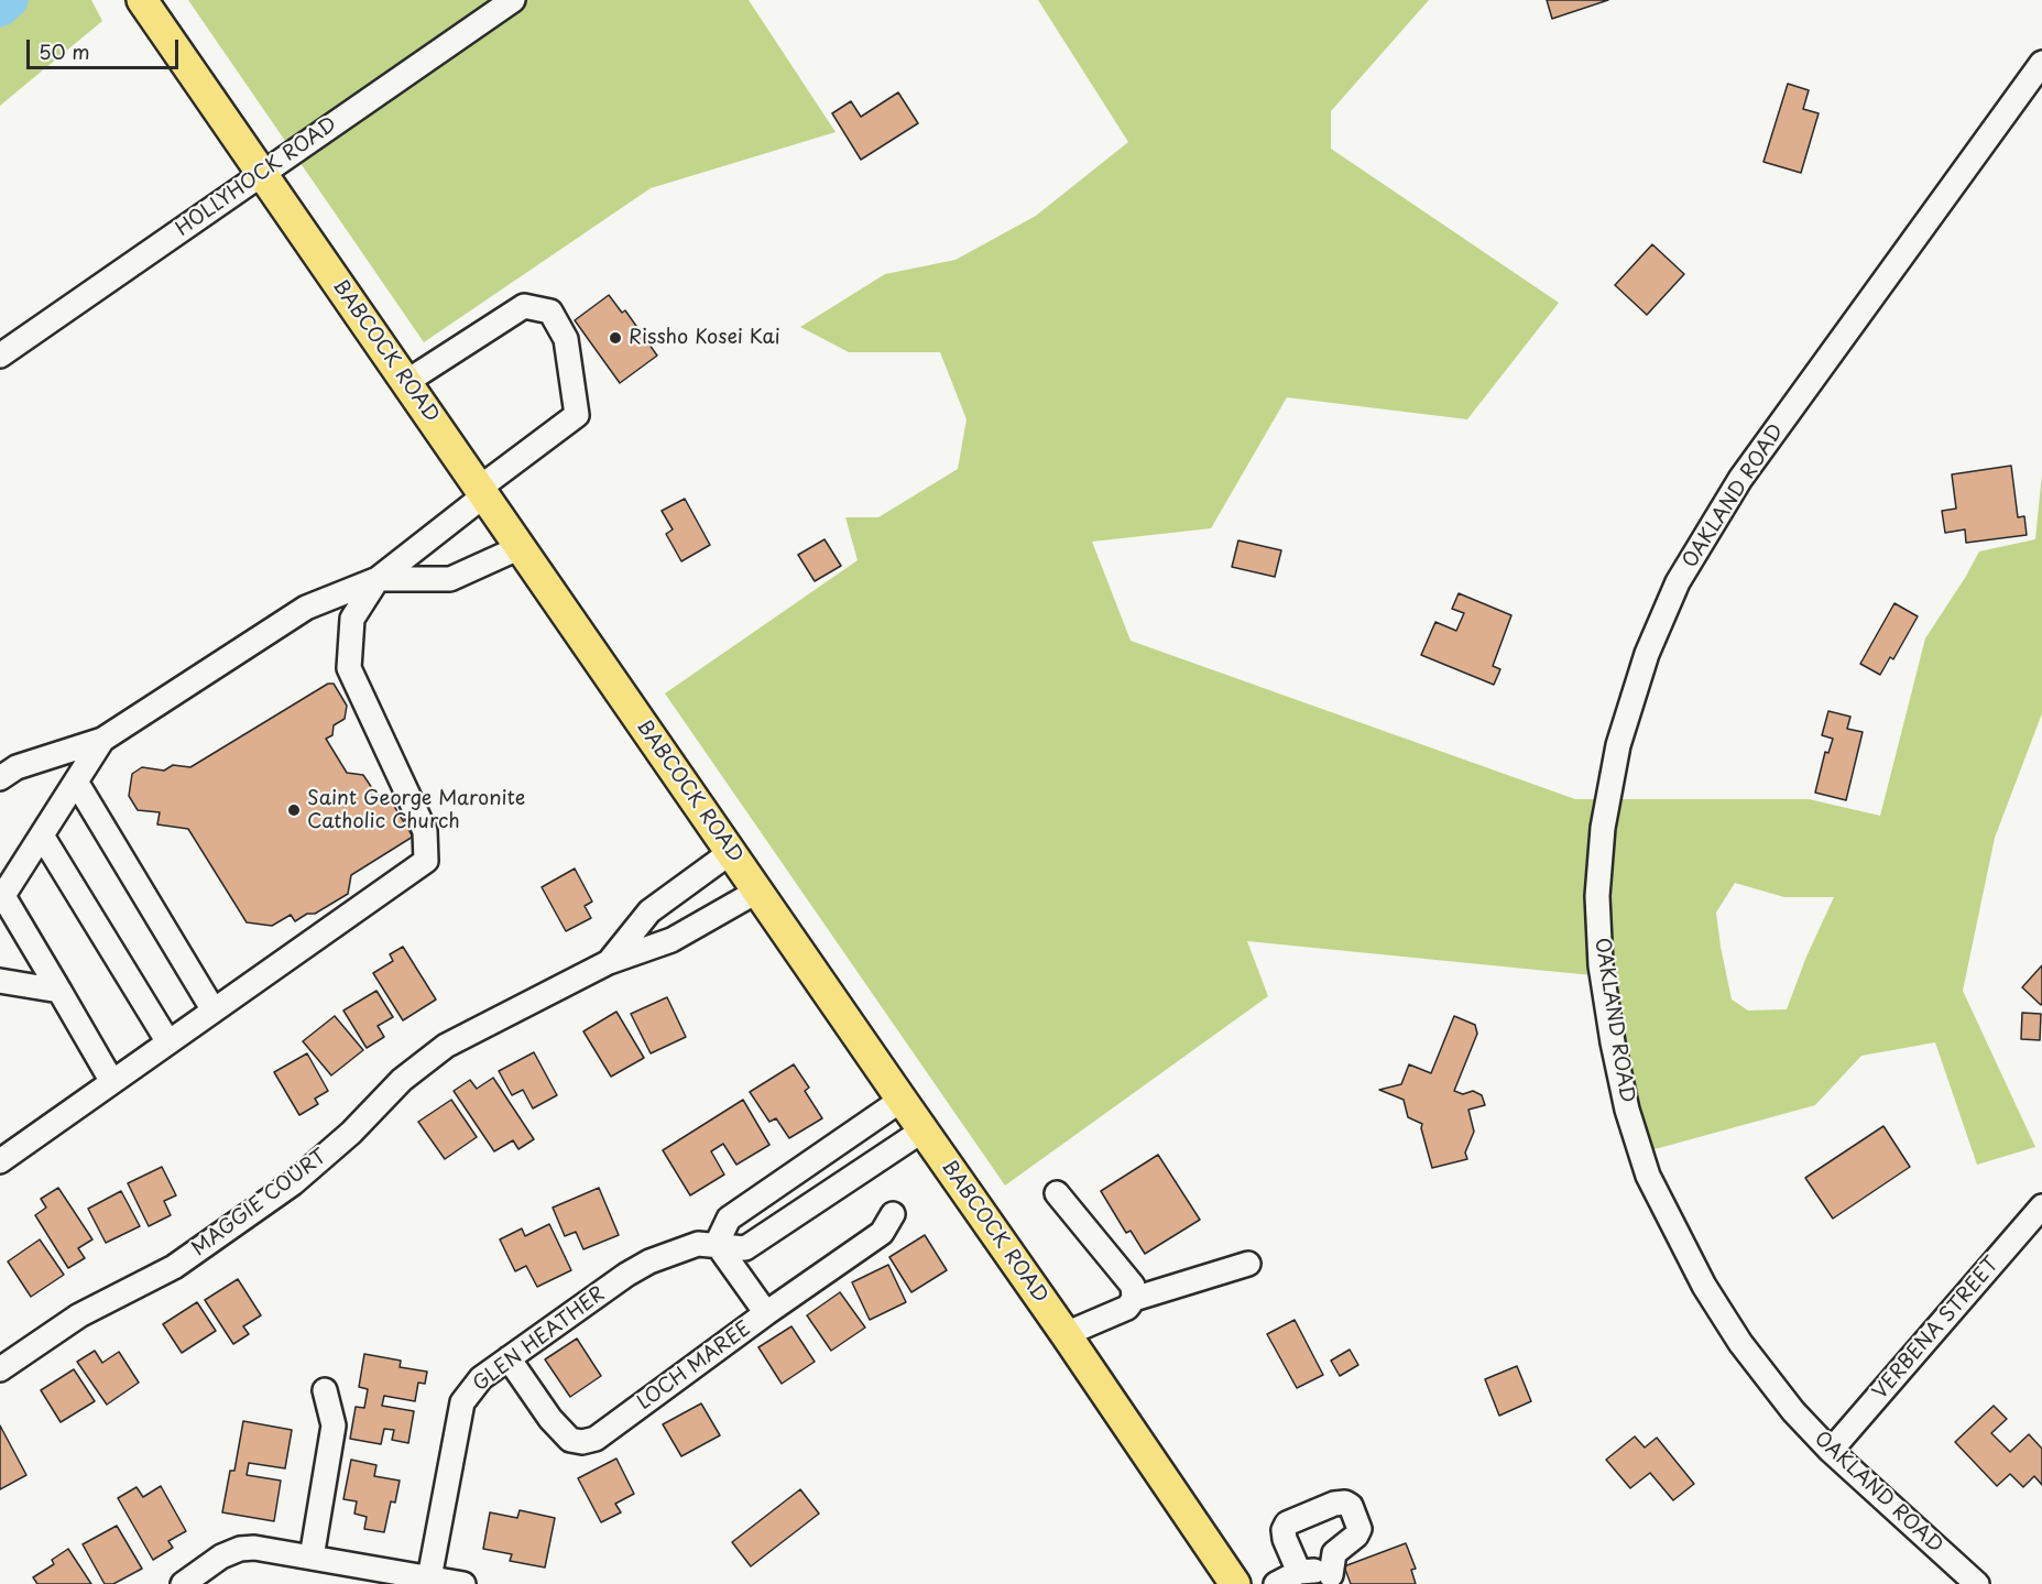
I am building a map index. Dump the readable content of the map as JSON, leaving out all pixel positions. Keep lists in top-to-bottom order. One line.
{"streets":{"main road":["BABCOCK ROAD"],"street":["HOLLYHOCK ROAD","OAKLAND ROAD","MAGGIE COURT","VERBENA STREET","GLEN HEATHER","LOCH MAREE"]},"crossings":[["HOLLYHOCK ROAD","BABCOCK ROAD"],["BABCOCK ROAD","MAGGIE COURT"],["BABCOCK ROAD","GLEN HEATHER"],["OAKLAND ROAD","VERBENA STREET"],["GLEN HEATHER","LOCH MAREE"]],"places":["Rissho Kosei Kai","Saint George Maronite Catholic Church"],"scale_bar":"50 m"}
